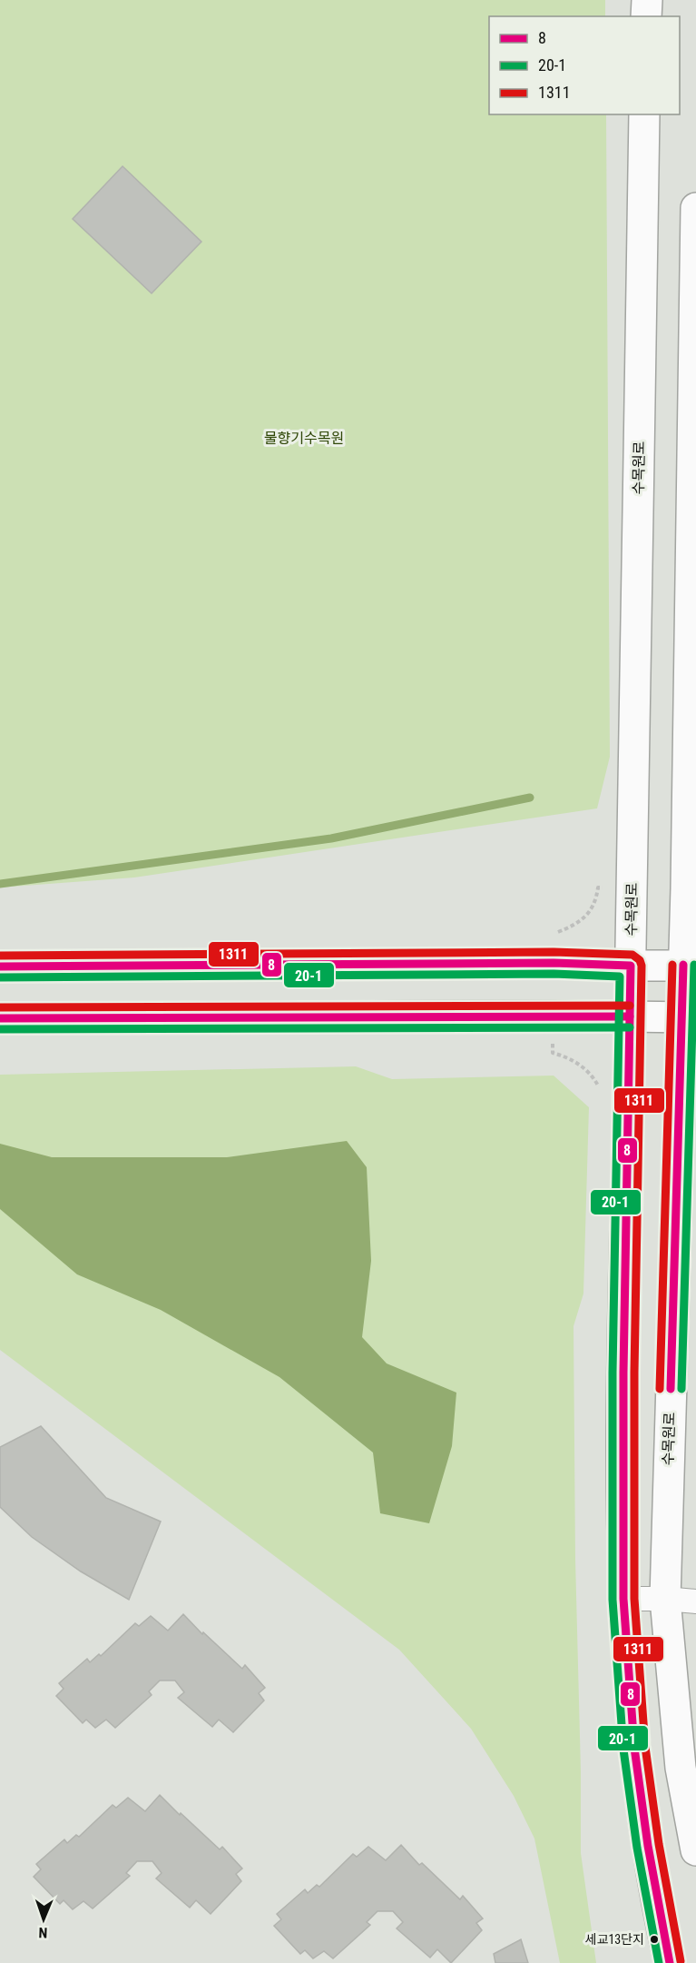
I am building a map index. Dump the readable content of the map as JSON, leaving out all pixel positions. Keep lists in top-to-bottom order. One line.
{"streets":{"street":["수목원로"]},"parks":["물향기수목원"],"places":["세교13단지"],"lines":["transit line 1311","transit line 8","transit line 20-1"],"legend":["8","20-1","1311"],"north":"bottom"}
